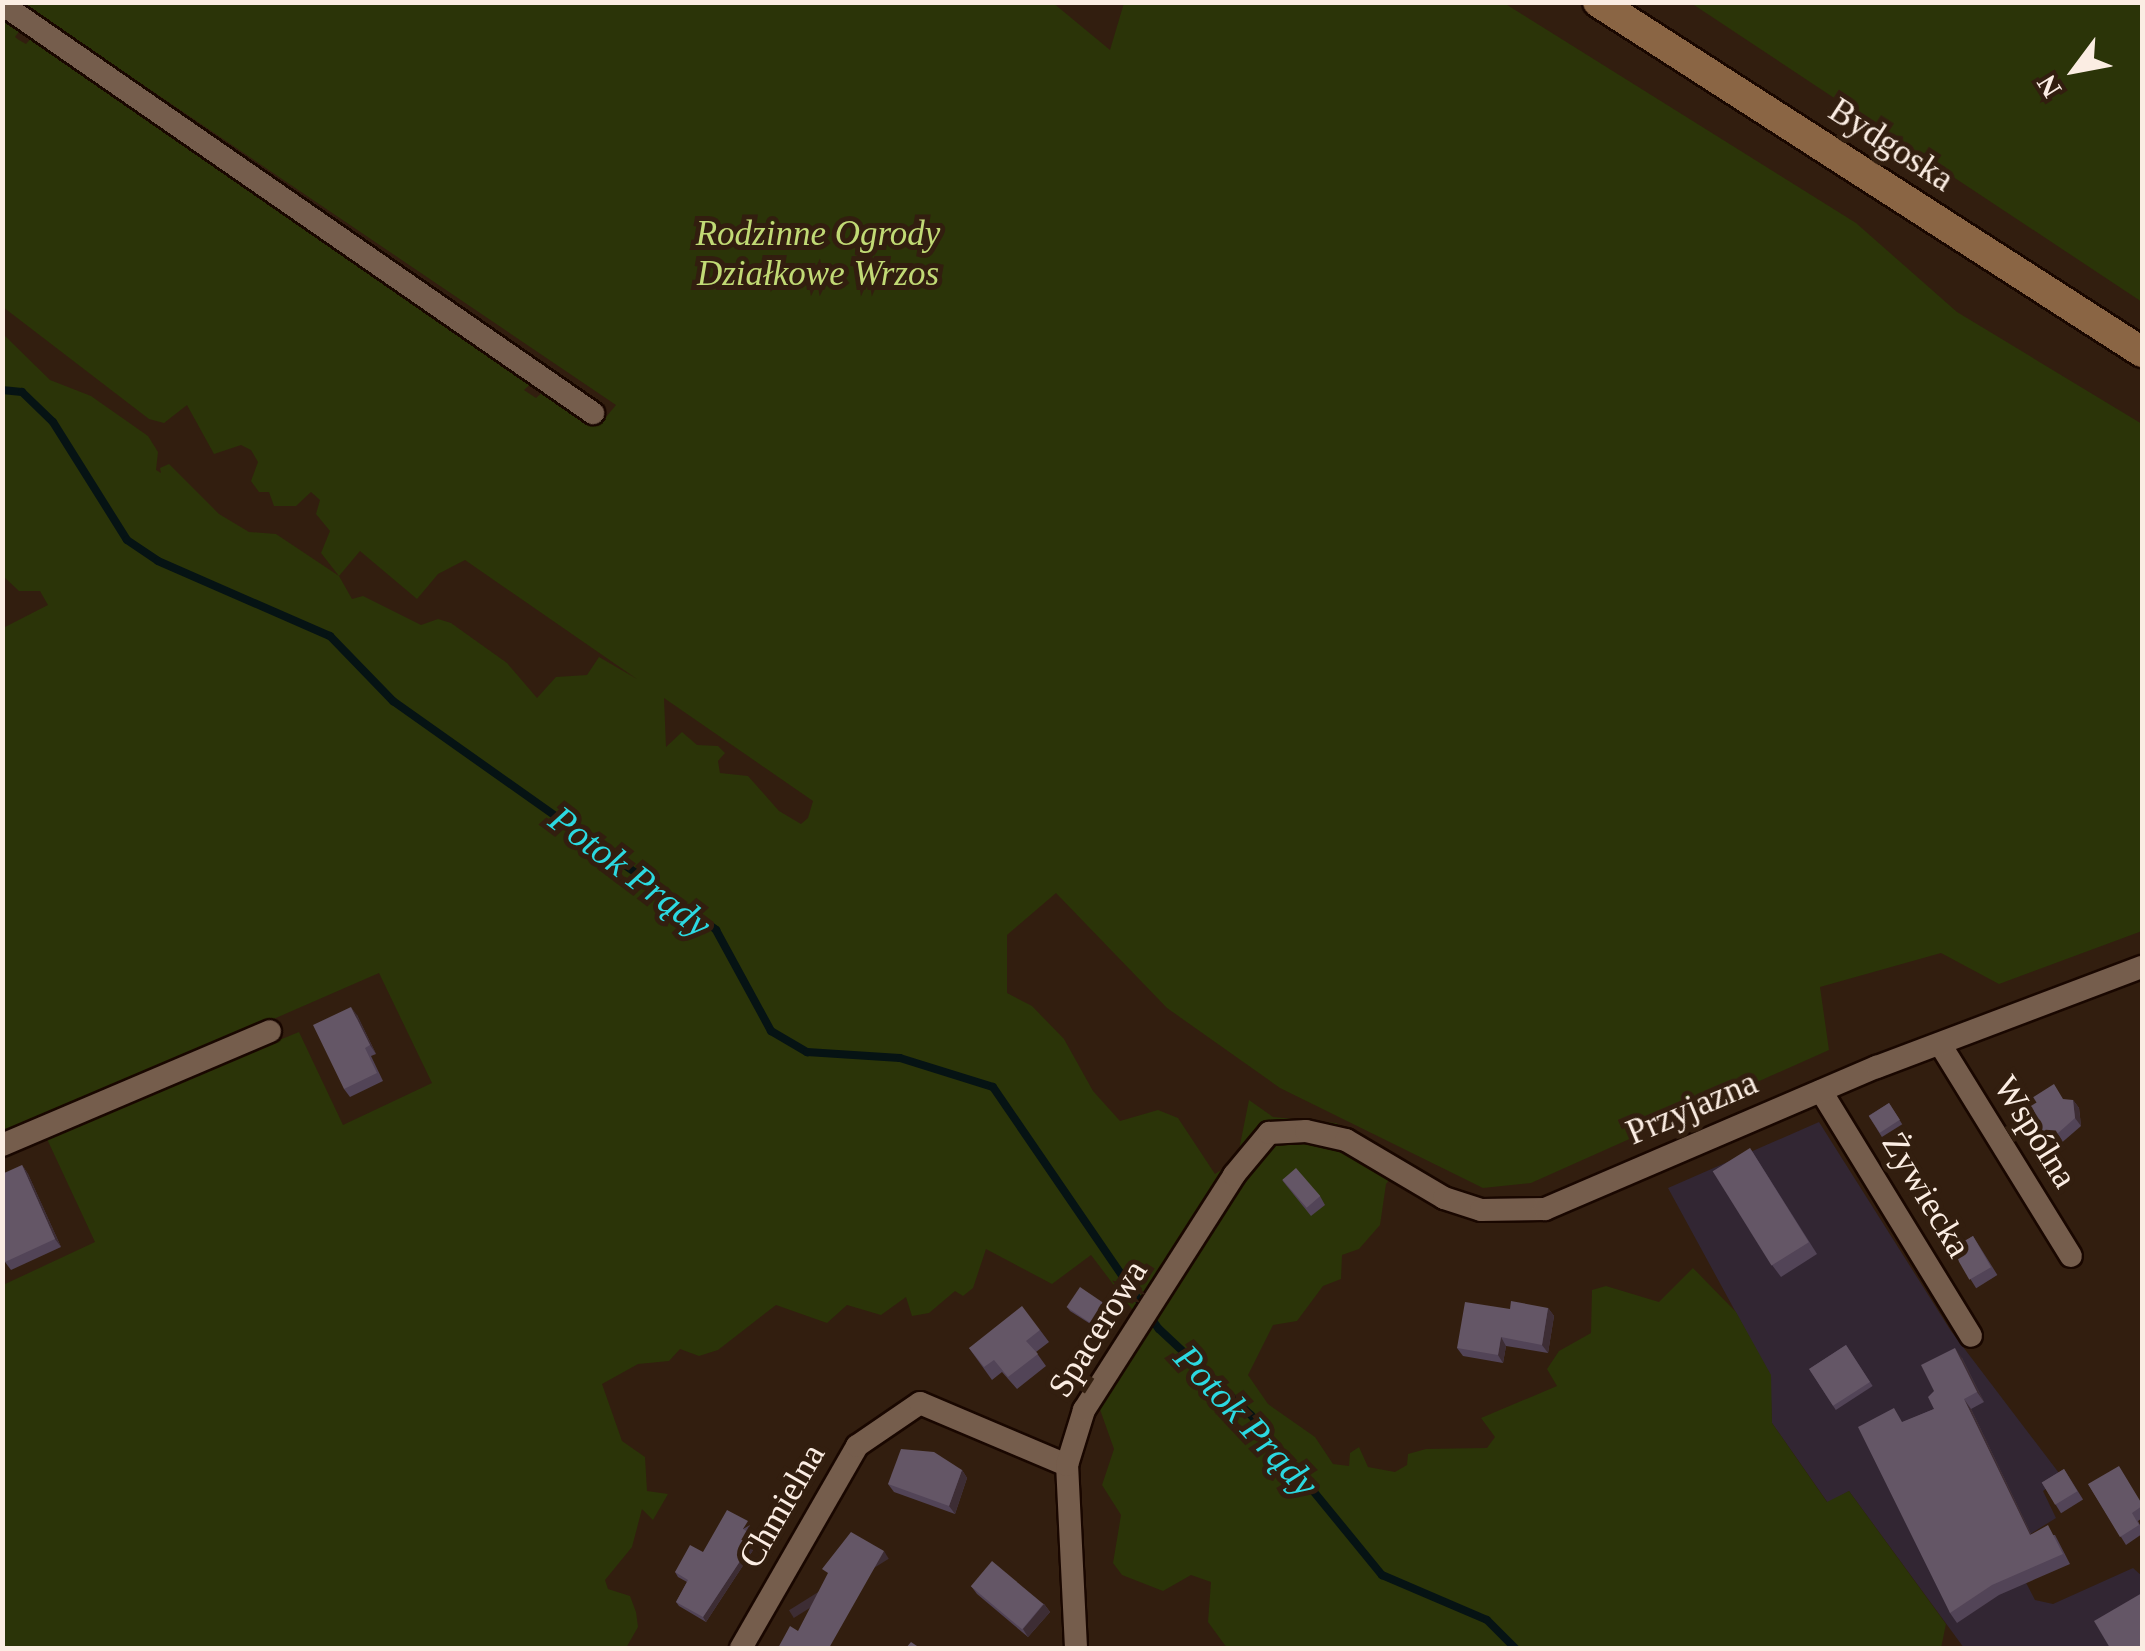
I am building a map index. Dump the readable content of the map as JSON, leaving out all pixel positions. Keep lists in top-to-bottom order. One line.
{"streets":{"main road":["Bydgoska"],"street":["Przyjazna","Wspólna","Żywiecka","Spacerowa","Chmielna"]},"crossings":[["Przyjazna","Wspólna"],["Przyjazna","Żywiecka"],["Przyjazna","Spacerowa"],["Spacerowa","Chmielna"]],"water":["Potok Prądy"],"parks":["Rodzinne Ogrody Działkowe Wrzos"],"north":"bottom left"}
